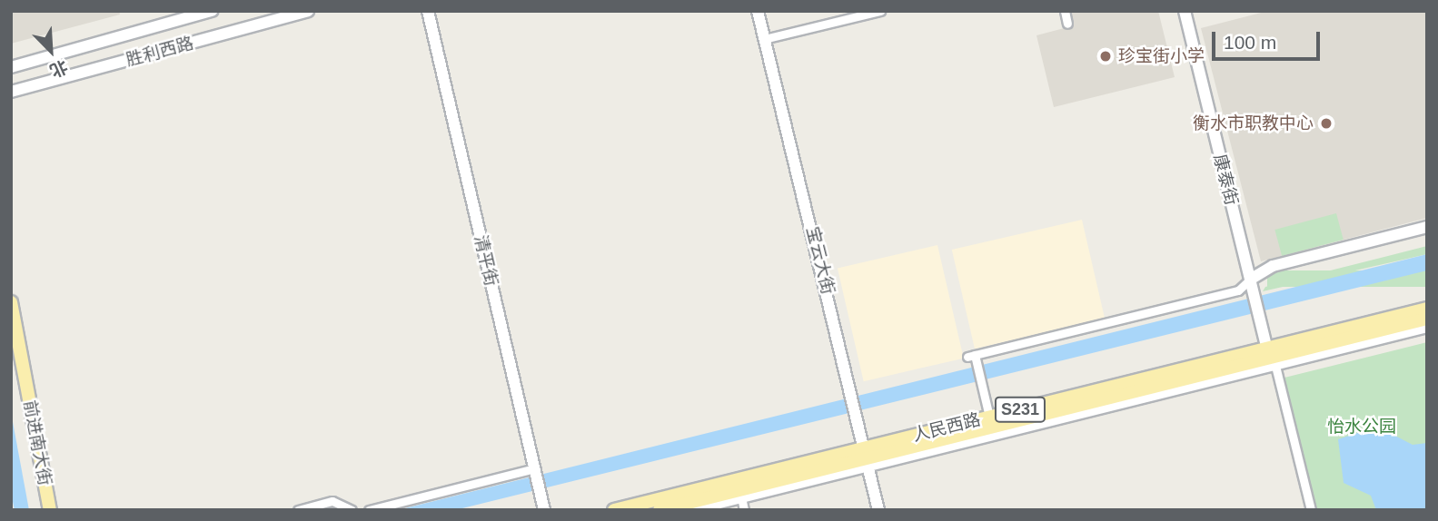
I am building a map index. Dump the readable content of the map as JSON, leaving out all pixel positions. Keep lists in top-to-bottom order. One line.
{"streets":{"main road":["S231","人民西路","前进南大街"],"street":["胜利西路","康泰街","清平街","宝云大街"]},"crossings":[["康泰街","人民西路"],["宝云大街","人民西路"]],"parks":["怡水公园"],"places":["珍宝街小学","衡水市职教中心"],"scale_bar":"100 m","north":"bottom right"}
